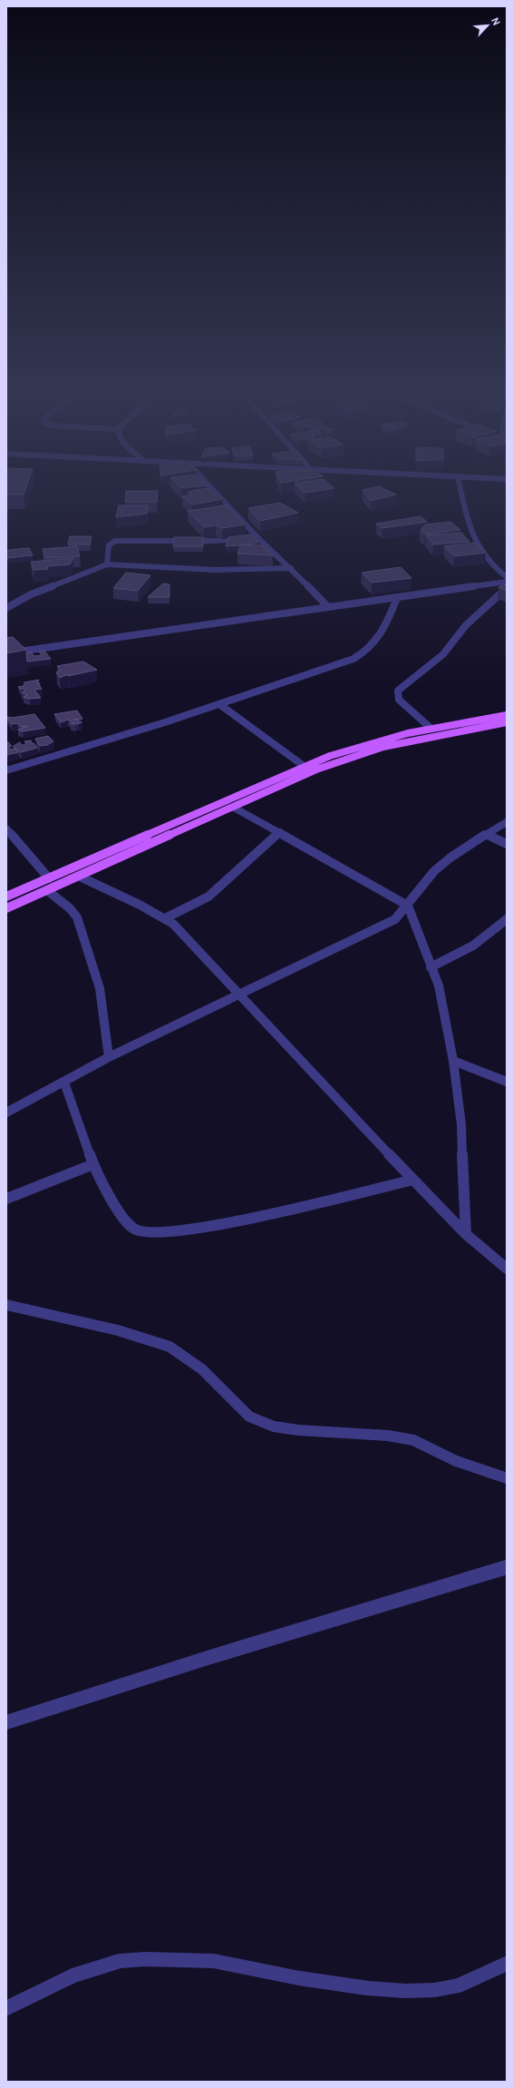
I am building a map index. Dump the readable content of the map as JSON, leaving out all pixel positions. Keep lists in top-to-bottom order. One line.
{"north":"top right"}
